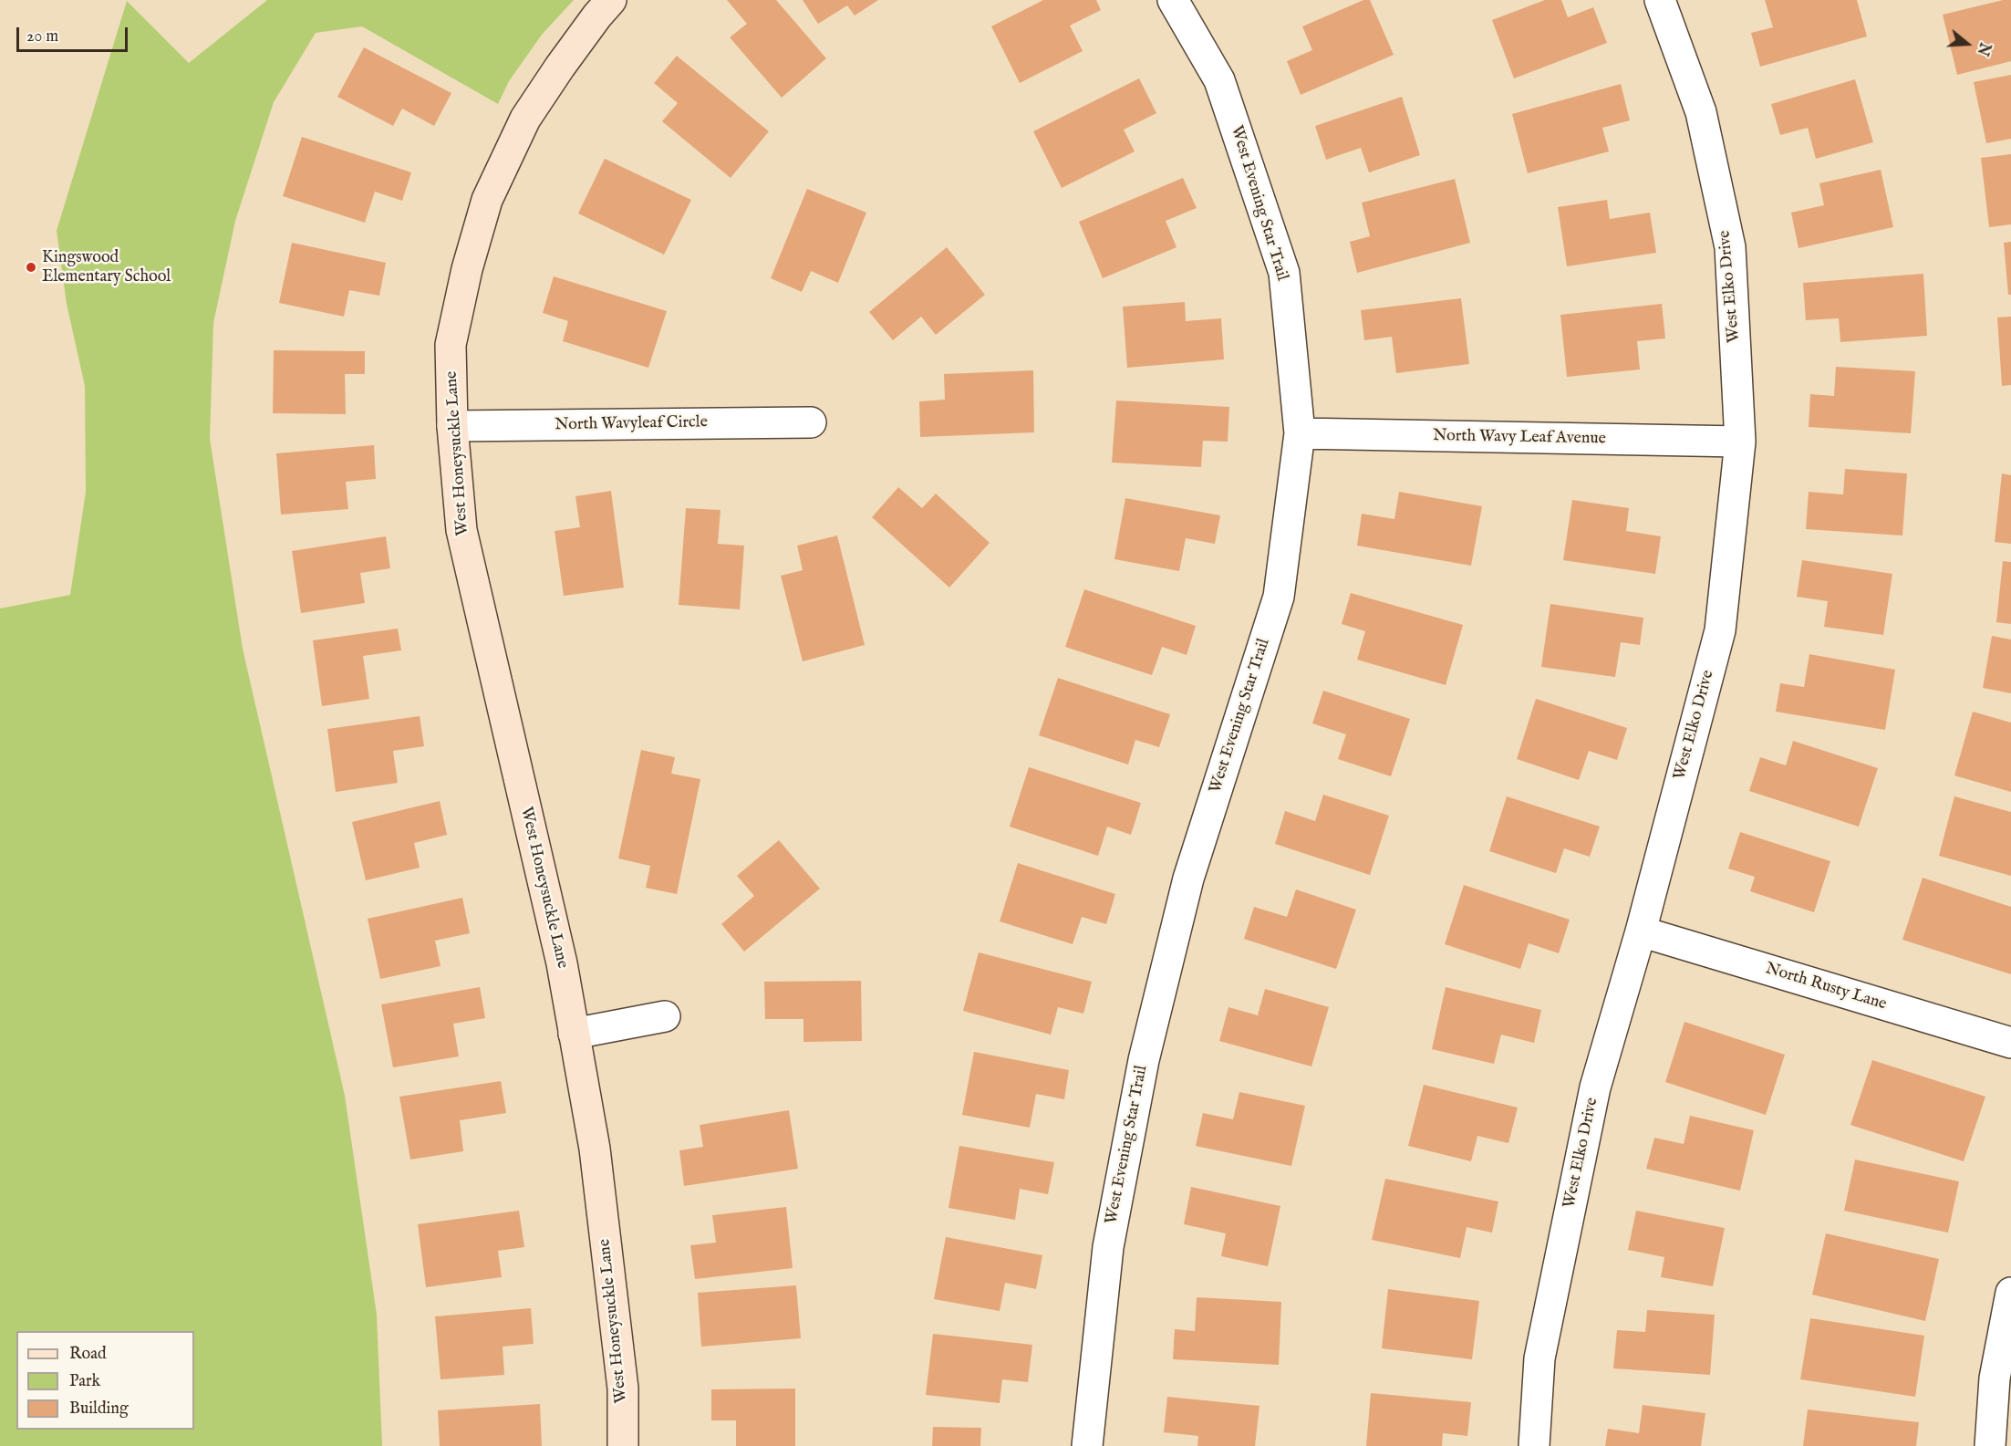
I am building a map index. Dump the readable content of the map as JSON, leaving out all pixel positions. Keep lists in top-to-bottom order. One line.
{"streets":{"street":["West Evening Star Trail","West Elko Drive","North Wavyleaf Circle","North Wavy Leaf Avenue","West Honeysuckle Lane","North Rusty Lane"]},"crossings":[["West Evening Star Trail","North Wavy Leaf Avenue"],["West Elko Drive","North Wavy Leaf Avenue"],["West Elko Drive","North Rusty Lane"],["North Wavyleaf Circle","West Honeysuckle Lane"]],"places":["Kingswood Elementary School"],"legend":["Road","Park","Building"],"scale_bar":"20 m","north":"right"}
